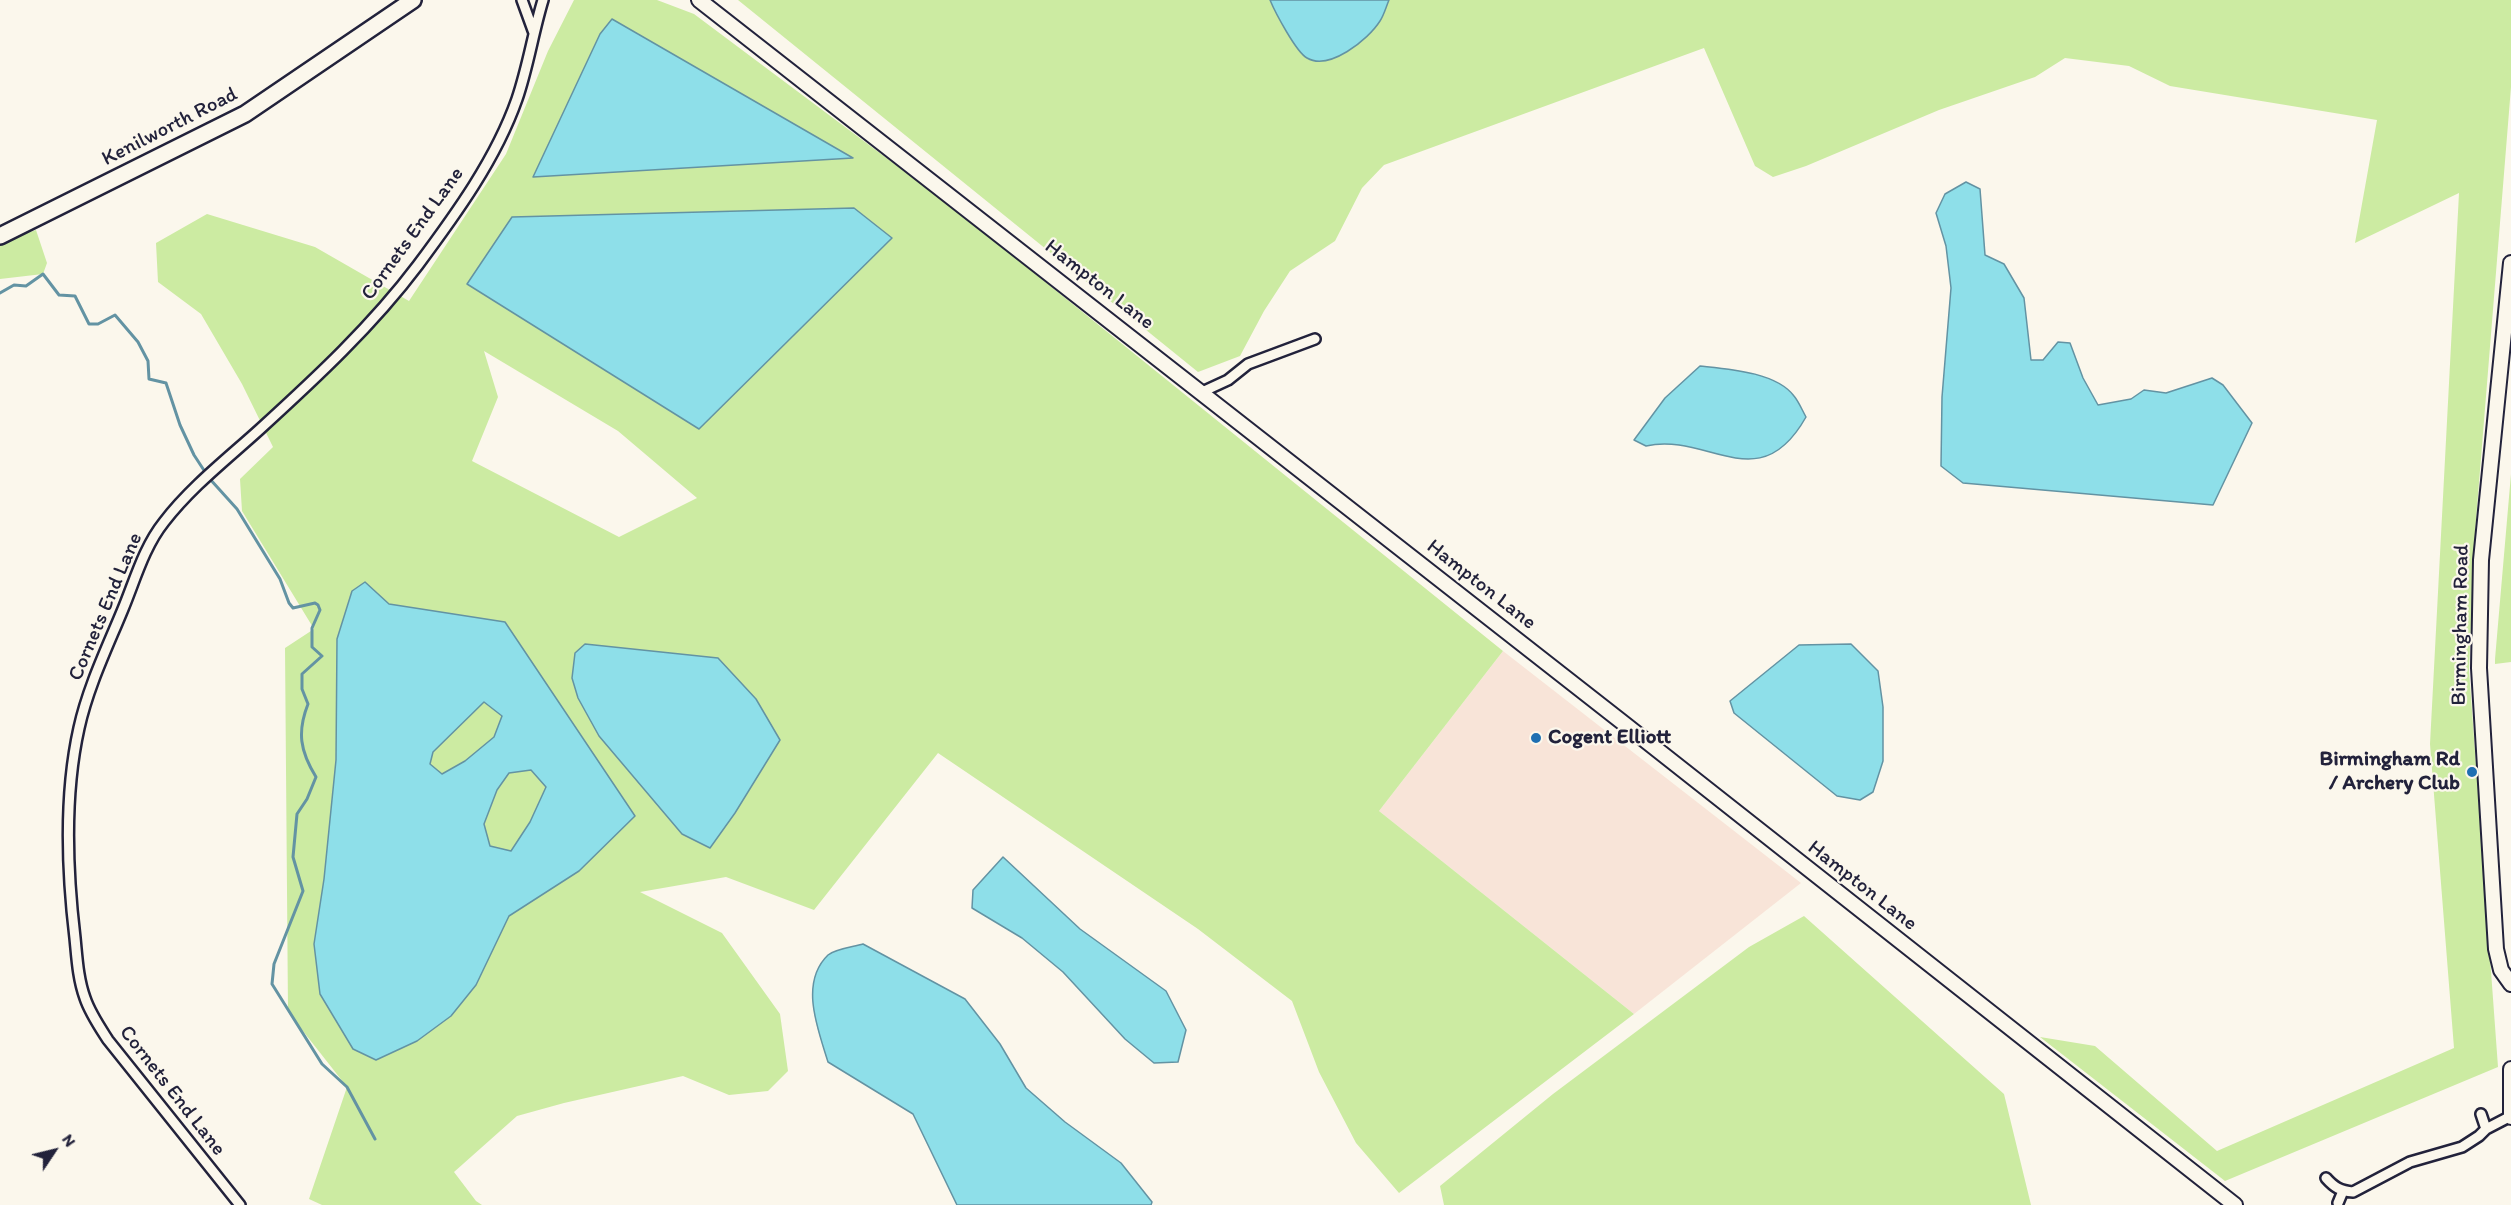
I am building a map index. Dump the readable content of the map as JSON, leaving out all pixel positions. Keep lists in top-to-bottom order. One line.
{"streets":{"highway":["Kenilworth Road"],"main road":["Hampton Lane","Birmingham Road"],"street":["Cornets End Lane"]},"places":["Cogent Elliott","Birmingham Rd / Archery Club"],"north":"top right"}
